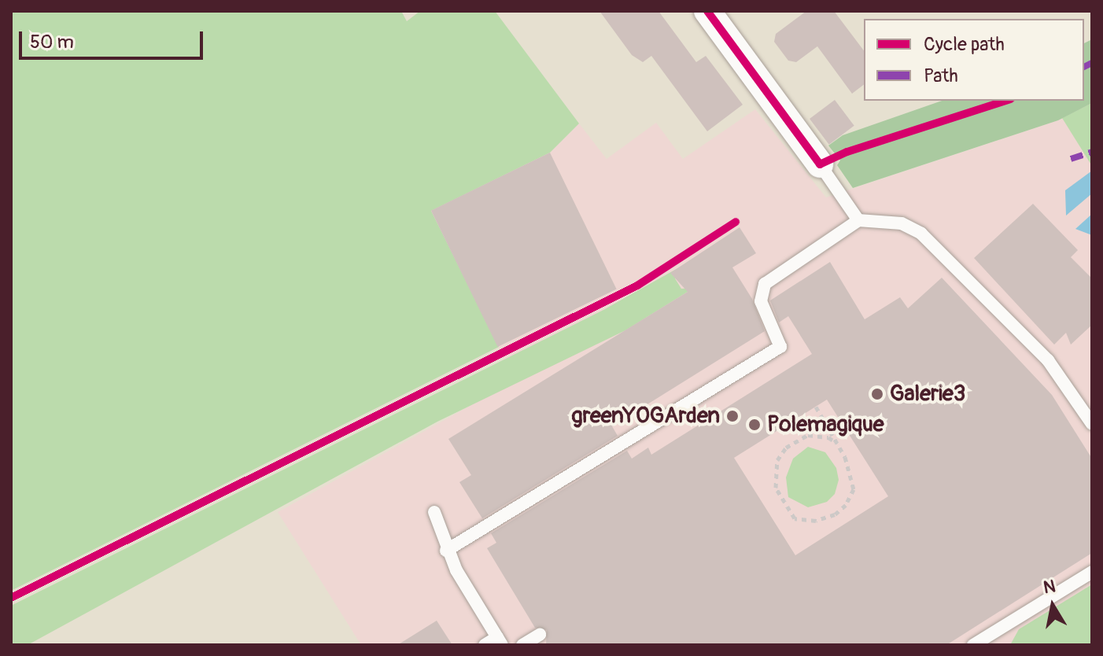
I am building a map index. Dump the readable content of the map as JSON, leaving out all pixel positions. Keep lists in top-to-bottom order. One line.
{"places":["Galerie3","greenYOGArden","Polemagique"],"legend":["Cycle path","Path"],"scale_bar":"50 m","north":"top"}
